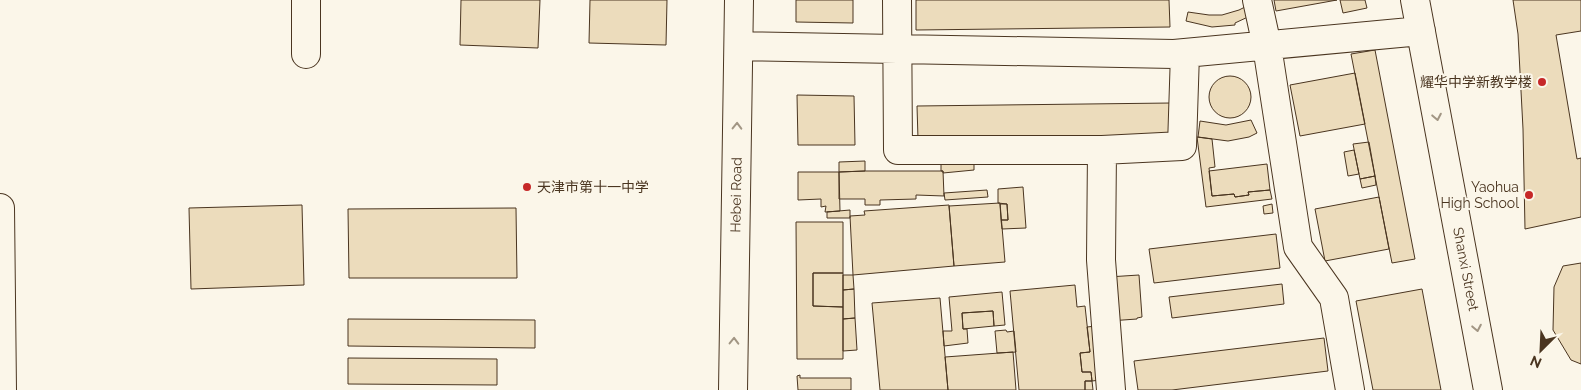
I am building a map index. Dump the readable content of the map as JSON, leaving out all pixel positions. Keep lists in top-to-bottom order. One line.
{"streets":{"street":["Hebei Road","Shanxi Street"]},"one_way":["Hebei Road"],"places":["耀华中学新教学楼","天津市第十一中学","Yaohua High School"],"north":"bottom left"}
